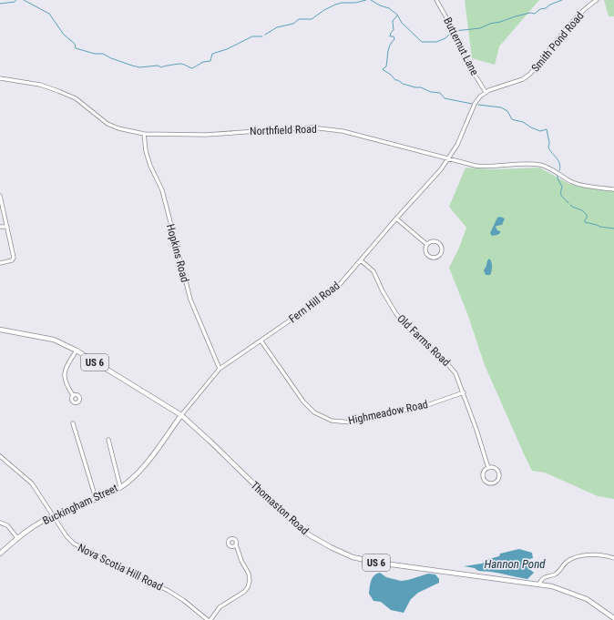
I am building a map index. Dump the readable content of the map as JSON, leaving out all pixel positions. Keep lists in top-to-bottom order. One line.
{"streets":{"main road":["US 6","Buckingham Street","Thomaston Road"],"street":["Smith Pond Road","Butternut Lane","Northfield Road","Hopkins Road","Fern Hill Road","Old Farms Road","Highmeadow Road","Nova Scotia Hill Road"]},"crossings":[["Smith Pond Road","Butternut Lane"],["Northfield Road","Hopkins Road"],["Northfield Road","Fern Hill Road"],["Hopkins Road","Fern Hill Road"],["Fern Hill Road","Old Farms Road"],["Fern Hill Road","Highmeadow Road"],["Fern Hill Road","Buckingham Street"],["Fern Hill Road","Thomaston Road"],["Old Farms Road","Highmeadow Road"],["Buckingham Street","Thomaston Road"],["Buckingham Street","Nova Scotia Hill Road"]],"water":["Hannon Pond"]}
